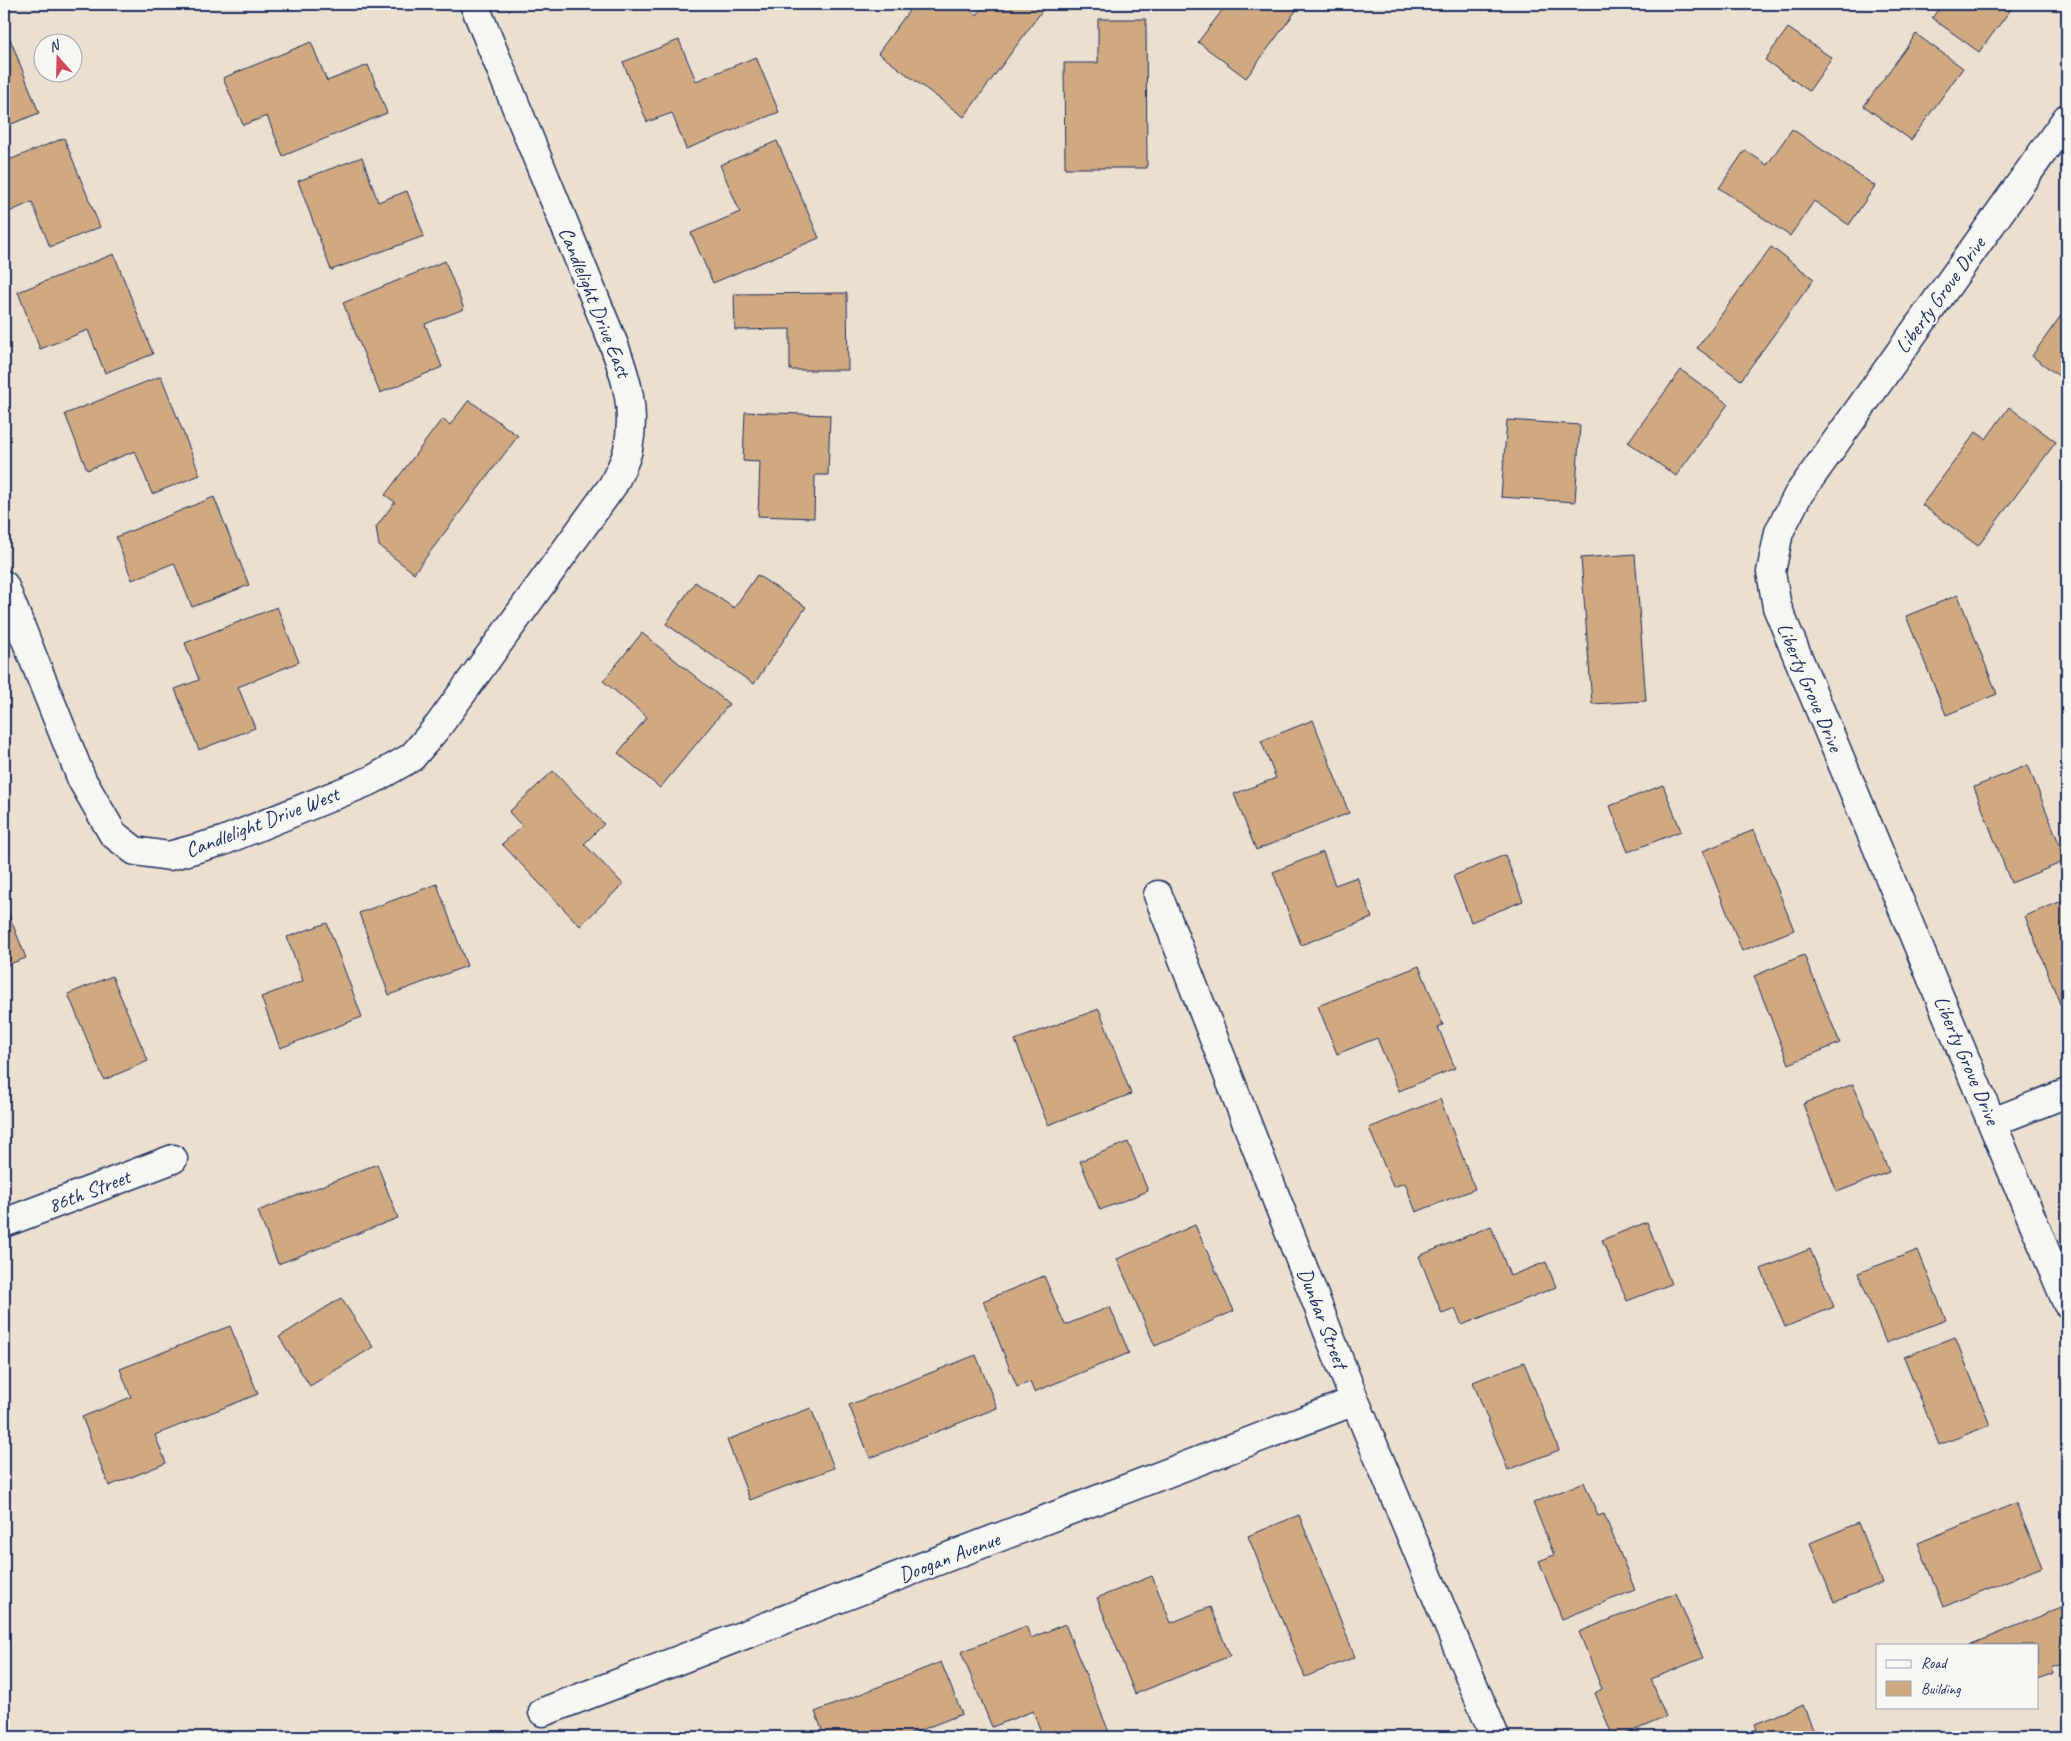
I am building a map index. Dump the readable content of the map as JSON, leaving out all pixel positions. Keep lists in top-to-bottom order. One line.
{"streets":{"street":["Liberty Grove Drive","Candlelight Drive East","Candlelight Drive West","86th Street","Dunbar Street","Doogan Avenue"]},"crossings":[["Candlelight Drive East","Candlelight Drive West"],["Dunbar Street","Doogan Avenue"]],"legend":["Road","Building"],"north":"top"}
